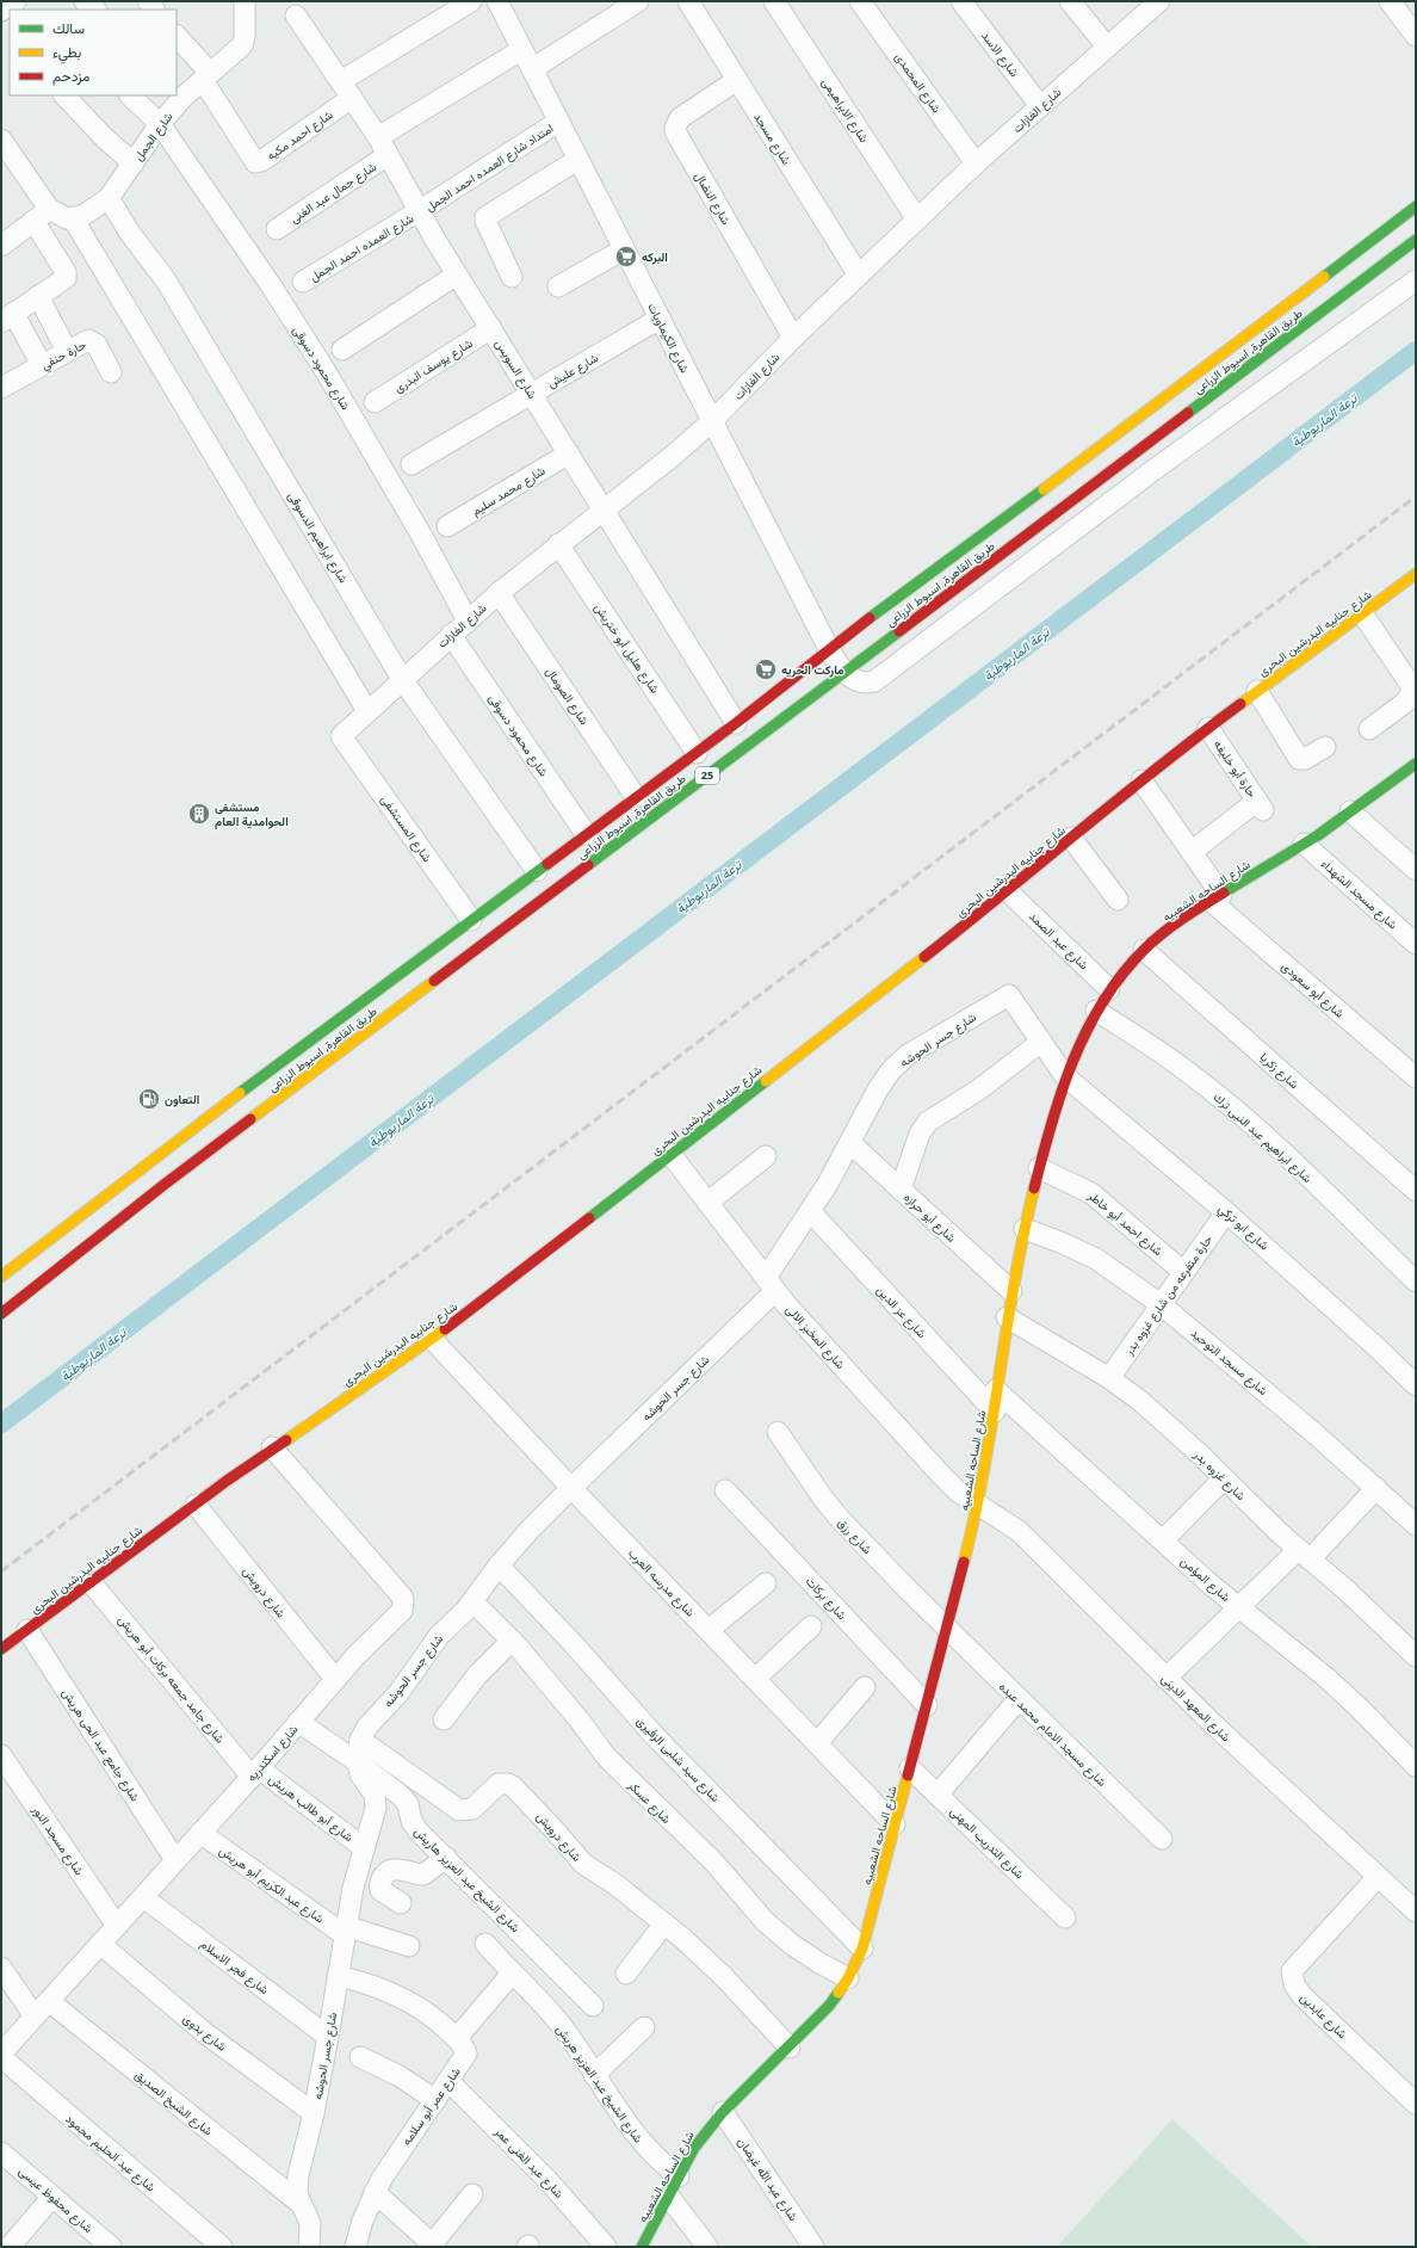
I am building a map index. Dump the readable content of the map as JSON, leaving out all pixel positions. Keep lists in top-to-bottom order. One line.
{"streets":{"main road":["طريق القاهرة, اسيوط الزراعى","شارع جنابيه البدرشين البحرى","25","شارع الساحه الشعبيه"],"street":["شارع الاسد","شارع المحمدى","شارع الابراهيمى","شارع الغازات","شارع احمد مكيه","شارع الجمل","شارع مسجد","امتداد شارع العمده احمد الجمل","شارع جمال عبد الغنى","شارع النضال","شارع العمده احمد الجمل","شارع الكيماويات","حارة حنفي","شارع يوسف البدرى","شارع محمود دسوقى","شارع السويس","شارع عليش","شارع محمد سليم","شارع ابراهيم الدسوقى","شارع هليل أبو ختريش","شارع الصومال","حارة أبو خليفه","شارع المستشفى","شارع مسجد الشهداء","شارع عبد الصمد","شارع أبو سعودى","شارع جسر الحوشه","شارع زكريا","شارع ابراهيم عبد النبى ترك","شارع أبو حرازه","شارع احمد أبو خاطر","شارع ابو تركي","حارة متفرعه من شارع غزوه بدر","شارع عز الدين","شارع المخبز الالى","شارع مسجد التوحيد","شارع غزوه بدر","شارع رزق","شارع المؤمن","شارع مدرسه العرب","شارع درويش","شارع بركات","شارع جامد جمعه بركات أبو هريش","شارع المعهد الدينى","شارع مسجد الامام محمد عبده","شارع جامع عبد الحى هريش","شارع اسكندريه","شارع سيد شلبى الزفيرى","شارع عسكر","شارع أبو طالب هريش","شارع مسجد النور","شارع التدريب المهنى","شارع الشيخ عبد العزيز هاريش","شارع عبد الكريم أبو هريش","شارع فجر الاسلام","شارع عابدين","شارع بدوى","شارع الشيخ عبد العزيز هريش","شارع الشيخ الصديق","شارع عمر أبو سلامه","شارع عبد الحليم محمود","شارع عبد الغنى عمر","شارع عبد الله غيضان","شارع محفوظ عيسى"]},"crossings":[["شارع الاسد","شارع الغازات"],["شارع المحمدى","شارع الغازات"],["شارع الابراهيمى","شارع الغازات"],["شارع الغازات","شارع مسجد"],["شارع الغازات","شارع النضال"],["شارع الغازات","شارع الكيماويات"],["شارع الغازات","شارع محمود دسوقى"],["شارع الغازات","شارع السويس"],["شارع الغازات","شارع ابراهيم الدسوقى"],["شارع الغازات","شارع هليل أبو ختريش"],["شارع الغازات","شارع الصومال"],["شارع الغازات","شارع المستشفى"],["شارع احمد مكيه","شارع الجمل"],["شارع احمد مكيه","شارع السويس"],["شارع الجمل","شارع محمود دسوقى"],["شارع الجمل","شارع ابراهيم الدسوقى"],["شارع مسجد","شارع النضال"],["امتداد شارع العمده احمد الجمل","شارع العمده احمد الجمل"],["امتداد شارع العمده احمد الجمل","شارع الكيماويات"],["امتداد شارع العمده احمد الجمل","شارع السويس"],["شارع جمال عبد الغنى","شارع السويس"],["شارع العمده احمد الجمل","شارع السويس"],["شارع الكيماويات","طريق القاهرة, اسيوط الزراعى"],["شارع الكيماويات","شارع عليش"],["طريق القاهرة, اسيوط الزراعى","شارع محمود دسوقى"],["طريق القاهرة, اسيوط الزراعى","شارع السويس"],["طريق القاهرة, اسيوط الزراعى","شارع ابراهيم الدسوقى"],["طريق القاهرة, اسيوط الزراعى","شارع هليل أبو ختريش"],["طريق القاهرة, اسيوط الزراعى","شارع الصومال"],["طريق القاهرة, اسيوط الزراعى","شارع المستشفى"],["شارع يوسف البدرى","شارع السويس"],["شارع السويس","شارع عليش"],["شارع السويس","شارع محمد سليم"],["شارع جنابيه البدرشين البحرى","حارة أبو خليفه"],["شارع جنابيه البدرشين البحرى","شارع عبد الصمد"],["شارع جنابيه البدرشين البحرى","شارع أبو سعودى"],["شارع جنابيه البدرشين البحرى","شارع المخبز الالى"],["شارع جنابيه البدرشين البحرى","شارع مدرسه العرب"],["شارع جنابيه البدرشين البحرى","شارع درويش"],["شارع جنابيه البدرشين البحرى","شارع جامد جمعه بركات أبو هريش"],["شارع جنابيه البدرشين البحرى","شارع جامع عبد الحى هريش"],["شارع جنابيه البدرشين البحرى","شارع اسكندريه"],["حارة أبو خليفه","شارع أبو سعودى"],["شارع الساحه الشعبيه","شارع مسجد الشهداء"],["شارع الساحه الشعبيه","شارع عبد الصمد"],["شارع الساحه الشعبيه","شارع أبو سعودى"],["شارع الساحه الشعبيه","شارع جسر الحوشه"],["شارع الساحه الشعبيه","شارع زكريا"],["شارع الساحه الشعبيه","شارع ابراهيم عبد النبى ترك"],["شارع الساحه الشعبيه","شارع أبو حرازه"],["شارع الساحه الشعبيه","شارع احمد أبو خاطر"],["شارع الساحه الشعبيه","شارع ابو تركي"],["شارع الساحه الشعبيه","شارع عز الدين"],["شارع الساحه الشعبيه","شارع المخبز الالى"],["شارع الساحه الشعبيه","شارع مسجد التوحيد"],["شارع الساحه الشعبيه","شارع غزوه بدر"],["شارع الساحه الشعبيه","شارع رزق"],["شارع الساحه الشعبيه","شارع المؤمن"],["شارع الساحه الشعبيه","شارع مدرسه العرب"],["شارع الساحه الشعبيه","شارع درويش"],["شارع الساحه الشعبيه","شارع بركات"],["شارع الساحه الشعبيه","شارع المعهد الدينى"],["شارع الساحه الشعبيه","شارع مسجد الامام محمد عبده"],["شارع الساحه الشعبيه","شارع سيد شلبى الزفيرى"],["شارع الساحه الشعبيه","شارع عسكر"],["شارع الساحه الشعبيه","شارع التدريب المهنى"],["شارع الساحه الشعبيه","شارع الشيخ عبد العزيز هريش"],["شارع الساحه الشعبيه","شارع عبد الله غيضان"],["شارع جسر الحوشه","شارع أبو حرازه"],["شارع جسر الحوشه","شارع ابو تركي"],["شارع جسر الحوشه","شارع عز الدين"],["شارع جسر الحوشه","شارع المخبز الالى"],["شارع جسر الحوشه","شارع مدرسه العرب"],["شارع جسر الحوشه","شارع درويش"],["شارع جسر الحوشه","شارع سيد شلبى الزفيرى"],["شارع جسر الحوشه","شارع عسكر"],["شارع جسر الحوشه","شارع أبو طالب هريش"],["شارع جسر الحوشه","شارع الشيخ عبد العزيز هاريش"],["شارع جسر الحوشه","شارع عبد الكريم أبو هريش"],["شارع جسر الحوشه","شارع فجر الاسلام"],["شارع جسر الحوشه","شارع بدوى"],["شارع جسر الحوشه","شارع الشيخ الصديق"],["شارع احمد أبو خاطر","حارة متفرعه من شارع غزوه بدر"],["شارع ابو تركي","حارة متفرعه من شارع غزوه بدر"],["حارة متفرعه من شارع غزوه بدر","شارع مسجد التوحيد"],["حارة متفرعه من شارع غزوه بدر","شارع غزوه بدر"],["شارع المخبز الالى","شارع المعهد الدينى"],["شارع رزق","شارع مسجد الامام محمد عبده"],["شارع درويش","شارع اسكندريه"],["شارع جامد جمعه بركات أبو هريش","شارع اسكندريه"],["شارع جامد جمعه بركات أبو هريش","شارع أبو طالب هريش"],["شارع المعهد الدينى","شارع عابدين"],["شارع جامع عبد الحى هريش","شارع اسكندريه"],["شارع اسكندريه","شارع أبو طالب هريش"],["شارع اسكندريه","شارع مسجد النور"],["شارع اسكندريه","شارع الشيخ عبد العزيز هاريش"],["شارع اسكندريه","شارع عبد الكريم أبو هريش"],["شارع اسكندريه","شارع فجر الاسلام"],["شارع اسكندريه","شارع بدوى"],["شارع اسكندريه","شارع الشيخ الصديق"],["شارع اسكندريه","شارع عبد الحليم محمود"],["شارع عمر أبو سلامه","شارع عبد الغنى عمر"]],"water":["ترعة الماريوطية"],"places":{"supermarket":["البركه","ماركت الحريه"],"building":["مستشفى الحوامدية العام"],"fuel station":["التعاون"]},"legend":["سالك","بطيء","مزدحم"]}
